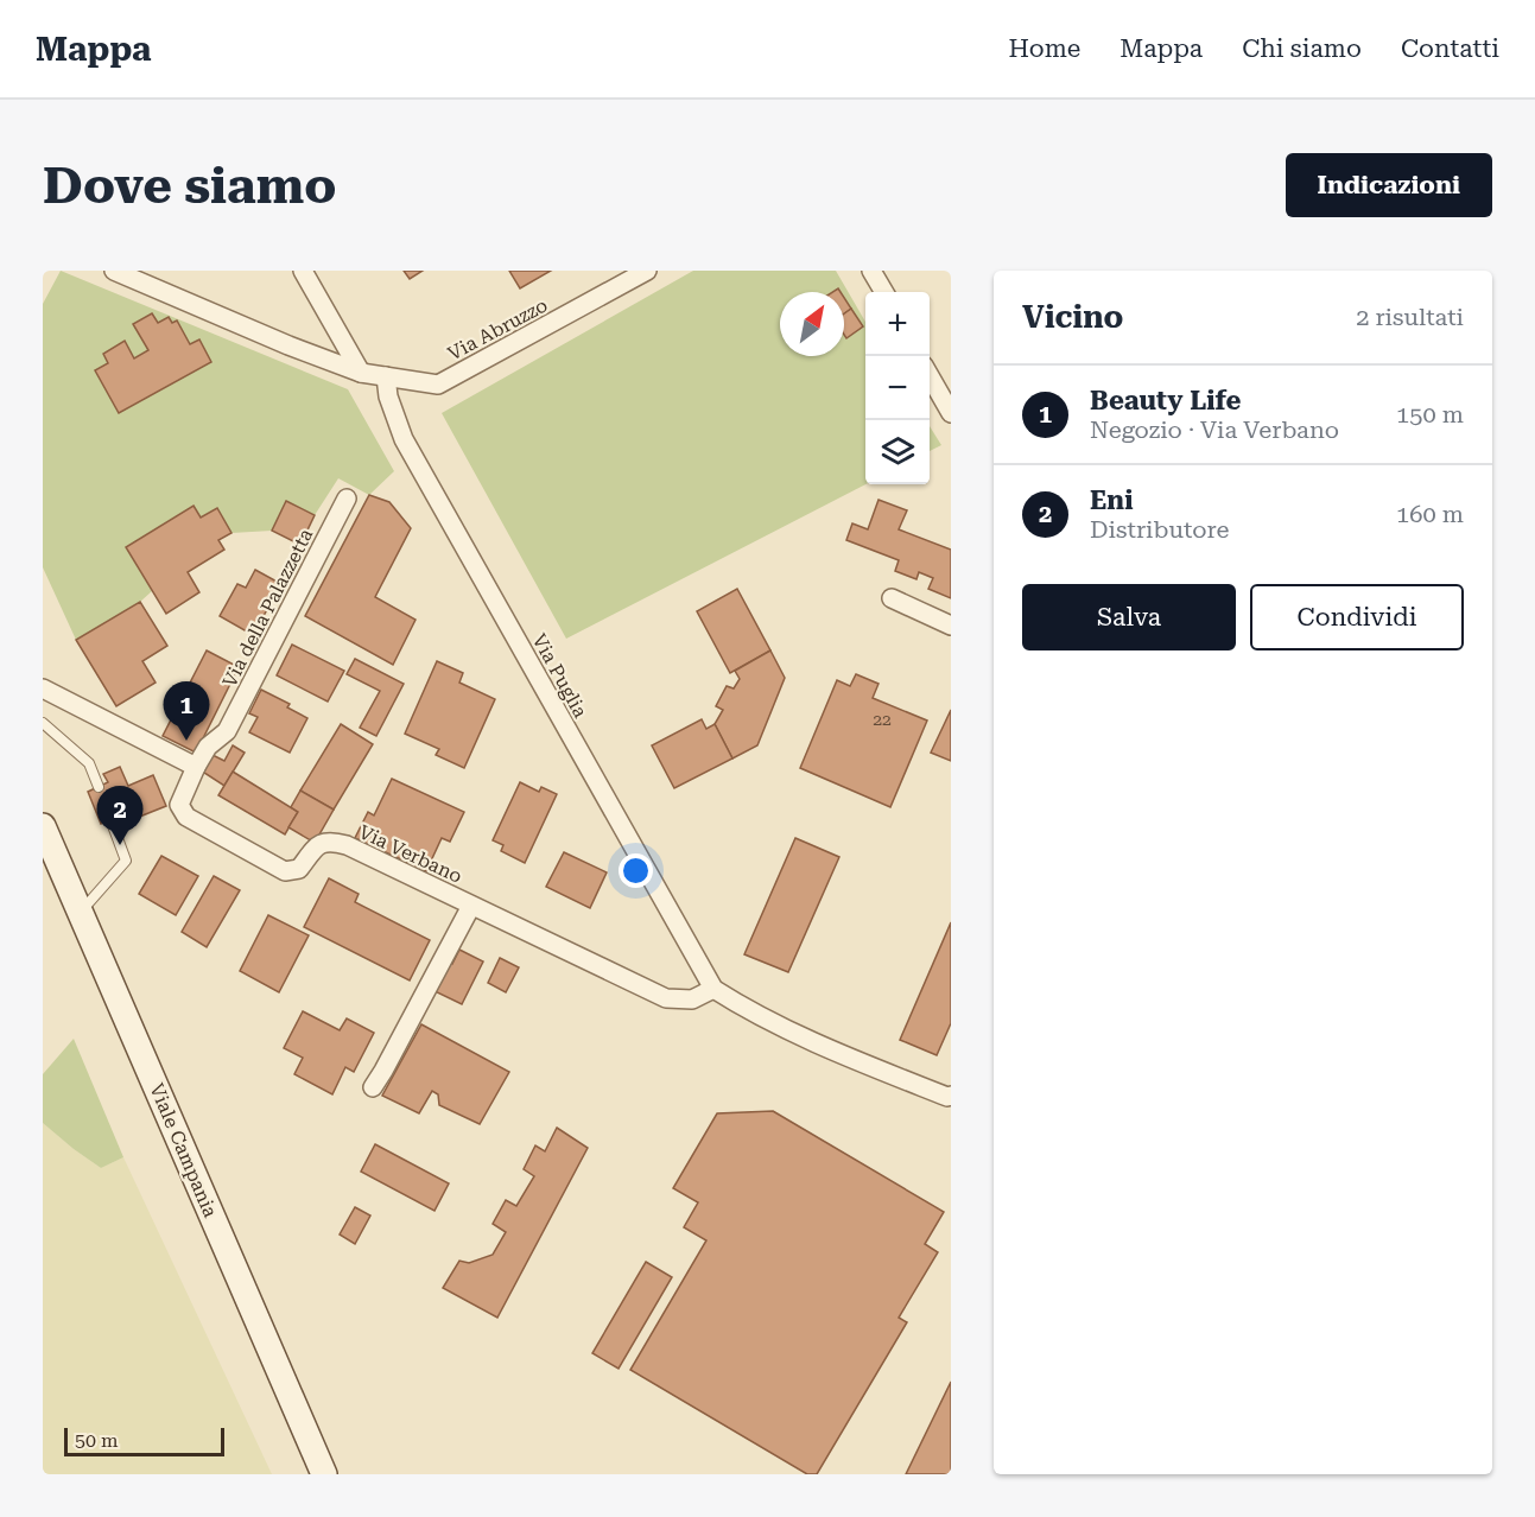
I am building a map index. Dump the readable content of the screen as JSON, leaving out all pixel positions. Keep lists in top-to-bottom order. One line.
{"streets":{"street":["Via Abruzzo","Via della Palazzetta","Via Puglia","Via Verbano","Viale Campania"]},"crossings":[["Via Abruzzo","Via Puglia"],["Via della Palazzetta","Via Verbano"],["Via Puglia","Via Verbano"]],"house_numbers":["22"],"scale_bar":"50 m","north":"top right","page":{"header":"Mappa","nav":["Home","Mappa","Chi siamo","Contatti"],"buttons":["Indicazioni",["Salva","Condividi"]],"title":"Dove siamo","heading":["Vicino","2 risultati"],"map_buttons":["+","−"],"list":[{"mark":"1","name":"Beauty Life","note":"Negozio · Via Verbano","value":"150 m"},{"mark":"2","name":"Eni","note":"Distributore","value":"160 m"}],"pins":["1","2"],"scale":"50 m"}}
